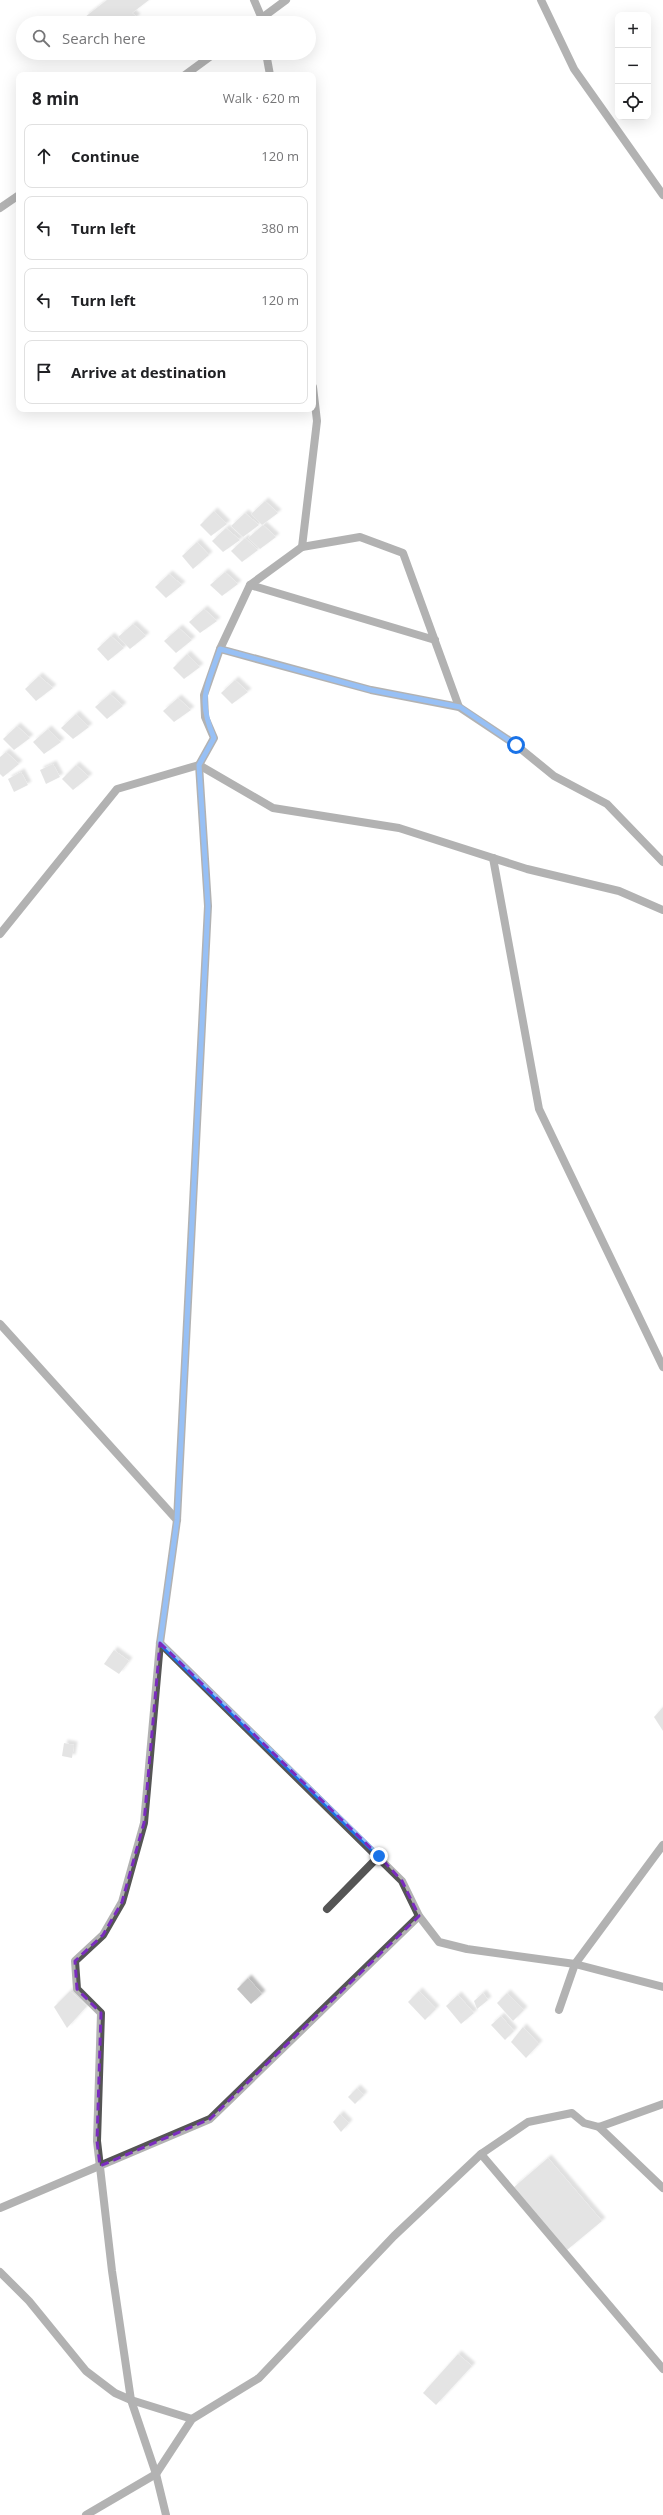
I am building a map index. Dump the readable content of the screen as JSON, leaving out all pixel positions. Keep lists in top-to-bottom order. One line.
{"page":{"map_buttons":["+","−"],"search":"Search here","heading":["8 min","Walk · 620 m"],"list":[["Continue","120 m"],["Turn left","380 m"],["Turn left","120 m"],"Arrive at destination"]}}
